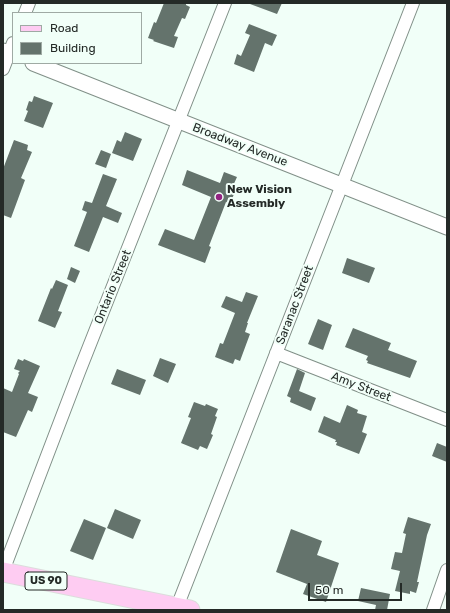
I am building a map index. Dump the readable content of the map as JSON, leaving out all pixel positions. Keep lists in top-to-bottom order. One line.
{"streets":{"main road":["US 90"],"street":["Broadway Avenue","Ontario Street","Saranac Street","Amy Street"]},"crossings":[["Broadway Avenue","Ontario Street"],["Broadway Avenue","Saranac Street"],["Ontario Street","US 90"],["Saranac Street","Amy Street"],["Saranac Street","US 90"]],"places":["New Vision Assembly"],"legend":["Road","Building"],"scale_bar":"50 m"}
